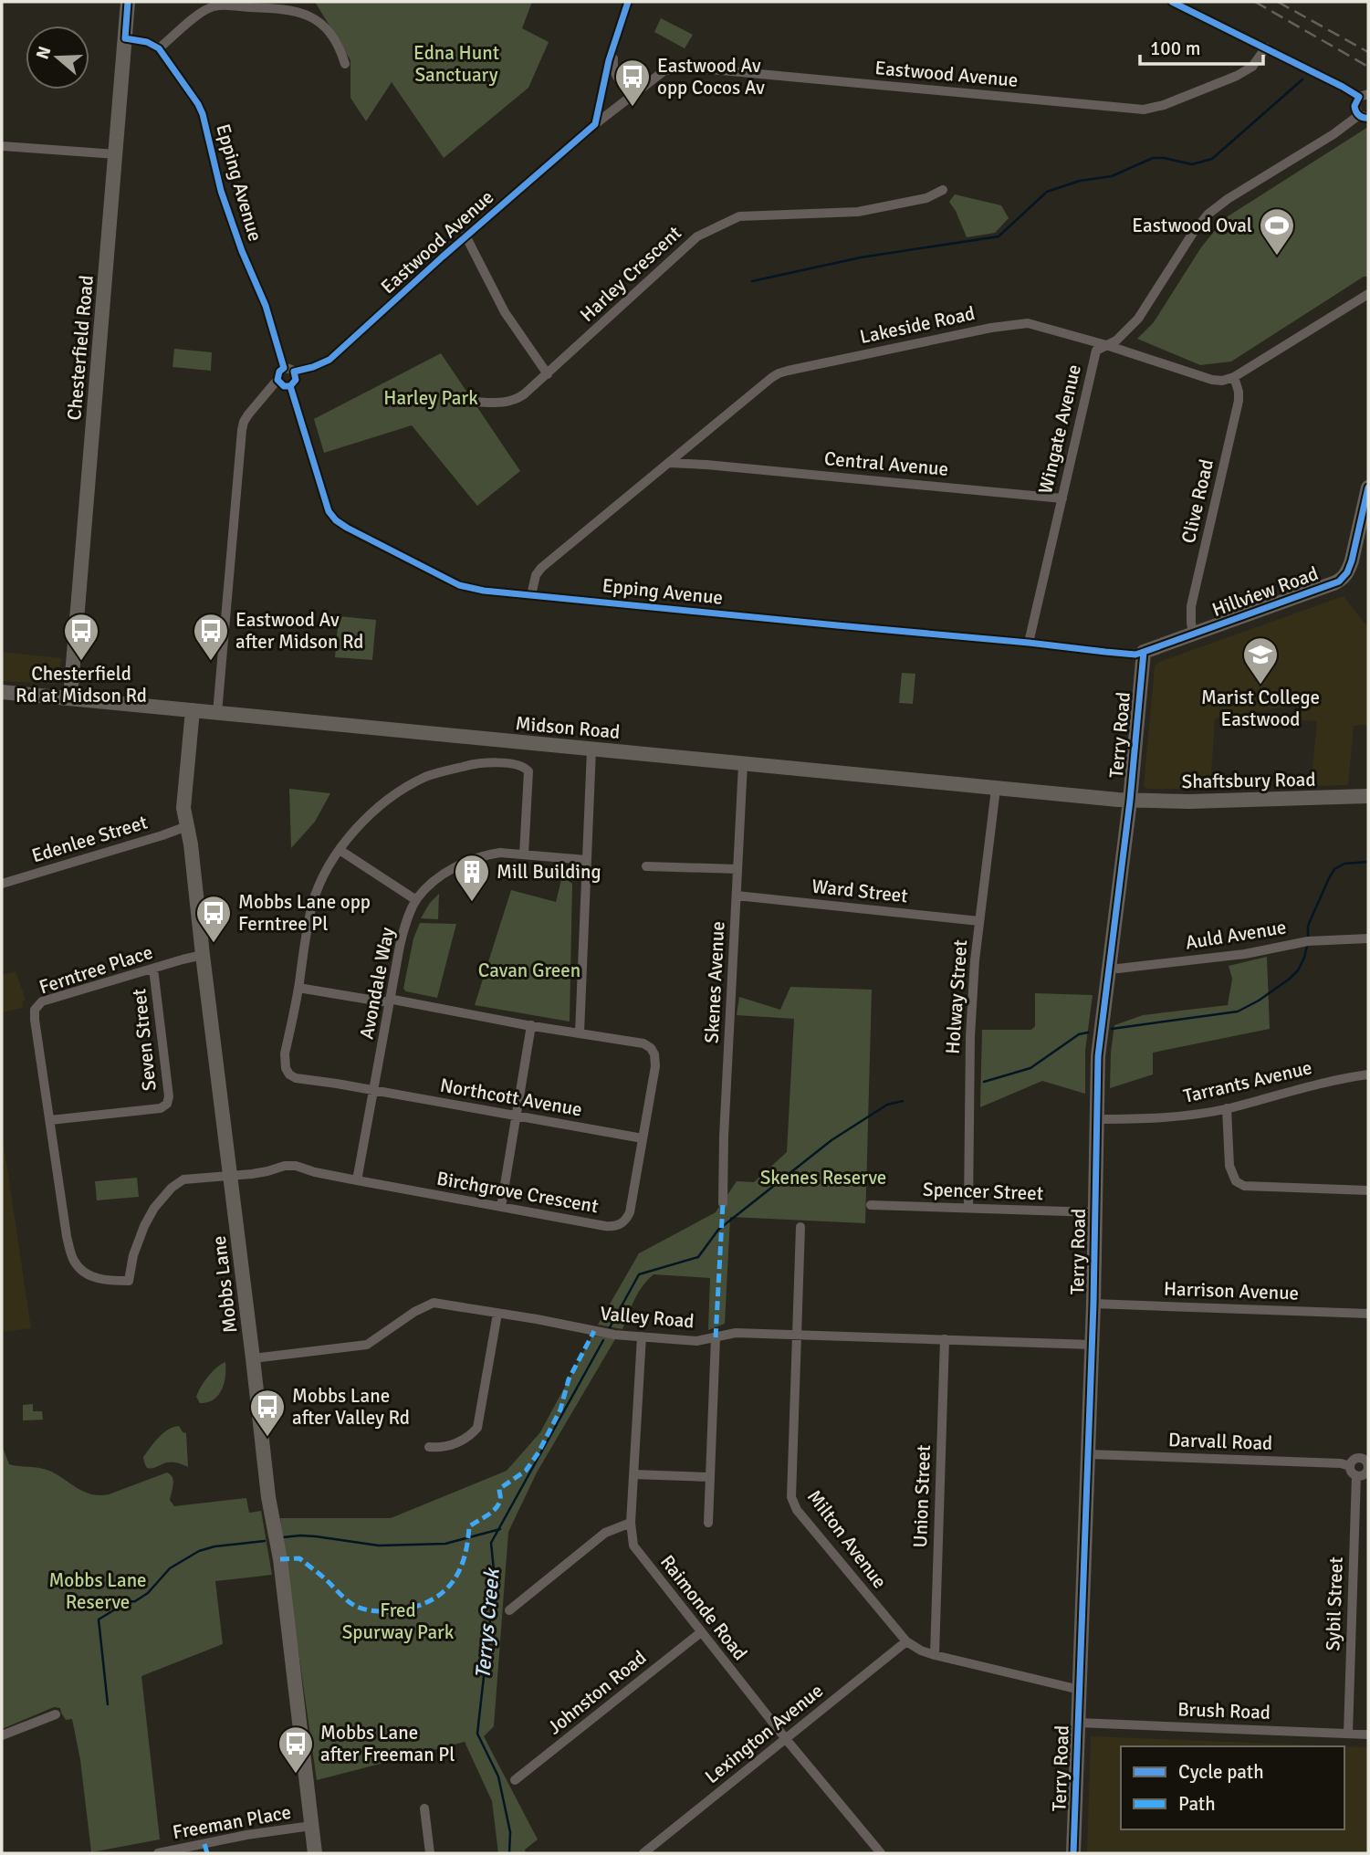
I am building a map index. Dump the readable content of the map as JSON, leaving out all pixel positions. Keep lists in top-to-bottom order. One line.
{"streets":{"street":["Eastwood Avenue","Epping Avenue","Harley Crescent","Lakeside Road","Chesterfield Road","Wingate Avenue","Central Avenue","Clive Road","Hillview Road","Midson Road","Terry Road","Shaftsbury Road","Edenlee Street","Ward Street","Auld Avenue","Ferntree Place","Skenes Avenue","Avondale Way","Holway Street","Seven Street","Tarrants Avenue","Northcott Avenue","Spencer Street","Birchgrove Crescent","Mobbs Lane","Harrison Avenue","Valley Road","Darvall Road","Union Street","Milton Avenue","Sybil Street","Raimonde Road","Johnston Road","Brush Road","Lexington Avenue","Freeman Place"]},"crossings":[["Eastwood Avenue","Epping Avenue"],["Epping Avenue","Lakeside Road"],["Epping Avenue","Wingate Avenue"],["Epping Avenue","Hillview Road"],["Epping Avenue","Terry Road"],["Lakeside Road","Wingate Avenue"],["Lakeside Road","Central Avenue"],["Lakeside Road","Clive Road"],["Chesterfield Road","Midson Road"],["Wingate Avenue","Central Avenue"],["Clive Road","Hillview Road"],["Hillview Road","Terry Road"],["Midson Road","Terry Road"],["Midson Road","Shaftsbury Road"],["Midson Road","Skenes Avenue"],["Midson Road","Holway Street"],["Midson Road","Mobbs Lane"],["Terry Road","Shaftsbury Road"],["Terry Road","Auld Avenue"],["Terry Road","Tarrants Avenue"],["Terry Road","Spencer Street"],["Terry Road","Harrison Avenue"],["Terry Road","Valley Road"],["Terry Road","Darvall Road"],["Terry Road","Milton Avenue"],["Terry Road","Brush Road"],["Edenlee Street","Mobbs Lane"],["Ward Street","Skenes Avenue"],["Ward Street","Holway Street"],["Ferntree Place","Seven Street"],["Ferntree Place","Birchgrove Crescent"],["Ferntree Place","Mobbs Lane"],["Avondale Way","Northcott Avenue"],["Avondale Way","Birchgrove Crescent"],["Holway Street","Spencer Street"],["Northcott Avenue","Birchgrove Crescent"],["Birchgrove Crescent","Mobbs Lane"],["Mobbs Lane","Valley Road"],["Mobbs Lane","Freeman Place"],["Valley Road","Union Street"],["Valley Road","Milton Avenue"],["Valley Road","Raimonde Road"],["Darvall Road","Sybil Street"],["Union Street","Milton Avenue"],["Milton Avenue","Lexington Avenue"],["Sybil Street","Brush Road"],["Raimonde Road","Johnston Road"],["Raimonde Road","Lexington Avenue"]],"water":["Terrys Creek"],"parks":["Edna Hunt Sanctuary","Harley Park","Cavan Green","Skenes Reserve","Mobbs Lane Reserve","Fred Spurway Park"],"places":{"bus stop":["Eastwood Av opp Cocos Av","Chesterfield Rd at Midson Rd","Eastwood Av after Midson Rd","Mobbs Lane opp Ferntree Pl","Mobbs Lane after Valley Rd","Mobbs Lane after Freeman Pl"],"sports":["Eastwood Oval"],"school or university":["Marist College Eastwood"],"building":["Mill Building"]},"legend":["Cycle path","Path"],"scale_bar":"100 m","north":"left"}
